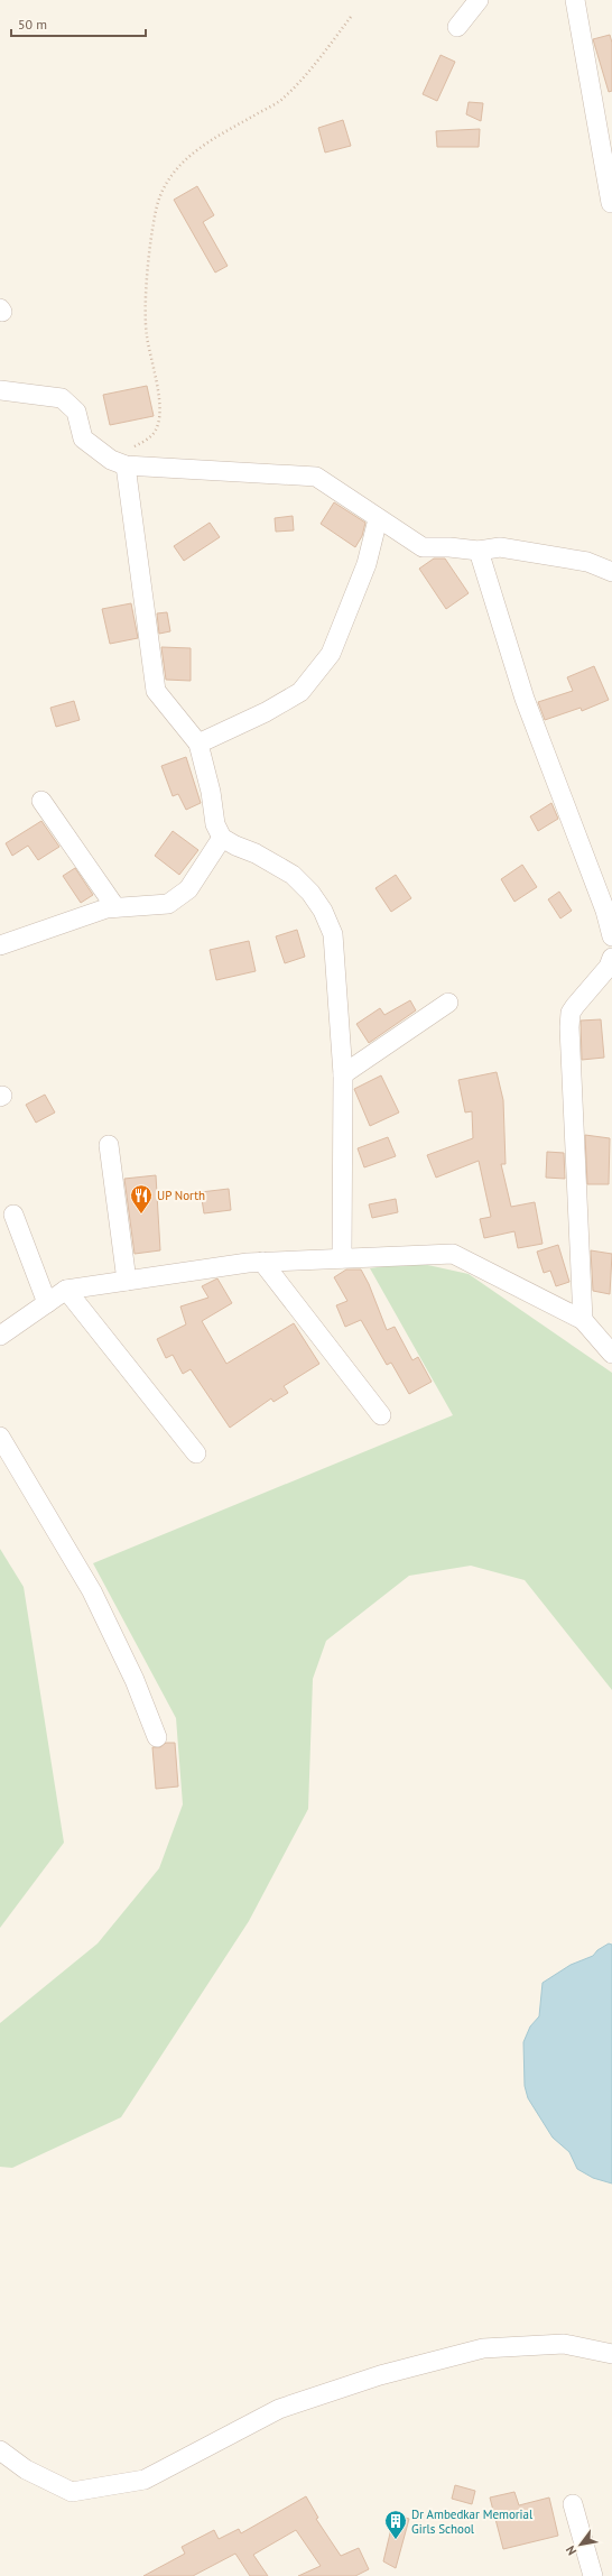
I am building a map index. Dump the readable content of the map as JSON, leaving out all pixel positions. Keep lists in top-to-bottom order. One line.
{"places":{"restaurant":["UP North"],"building":["Dr Ambedkar Memorial Girls School"]},"scale_bar":"50 m","north":"bottom left"}
